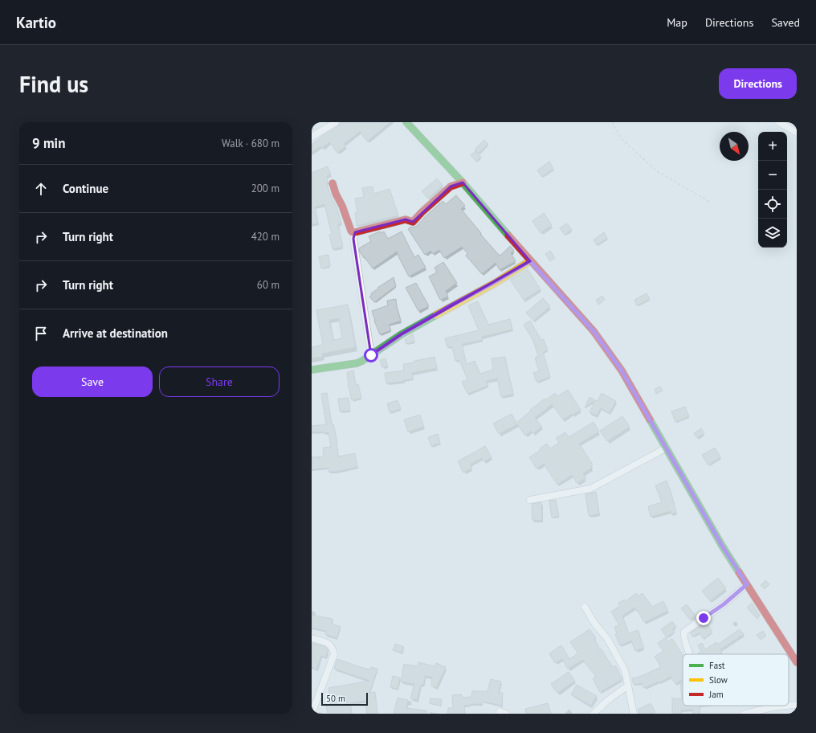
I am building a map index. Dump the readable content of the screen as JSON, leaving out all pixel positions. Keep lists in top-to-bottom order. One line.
{"legend":["Fast","Slow","Jam"],"scale_bar":"50 m","north":"bottom right","page":{"header":"Kartio","nav":["Map","Directions","Saved"],"buttons":["Directions",["Save","Share"]],"title":"Find us","heading":["9 min","Walk · 680 m"],"map_buttons":["+","−"],"list":[["Continue","200 m"],["Turn right","420 m"],["Turn right","60 m"],"Arrive at destination"],"scale":"50 m"}}
